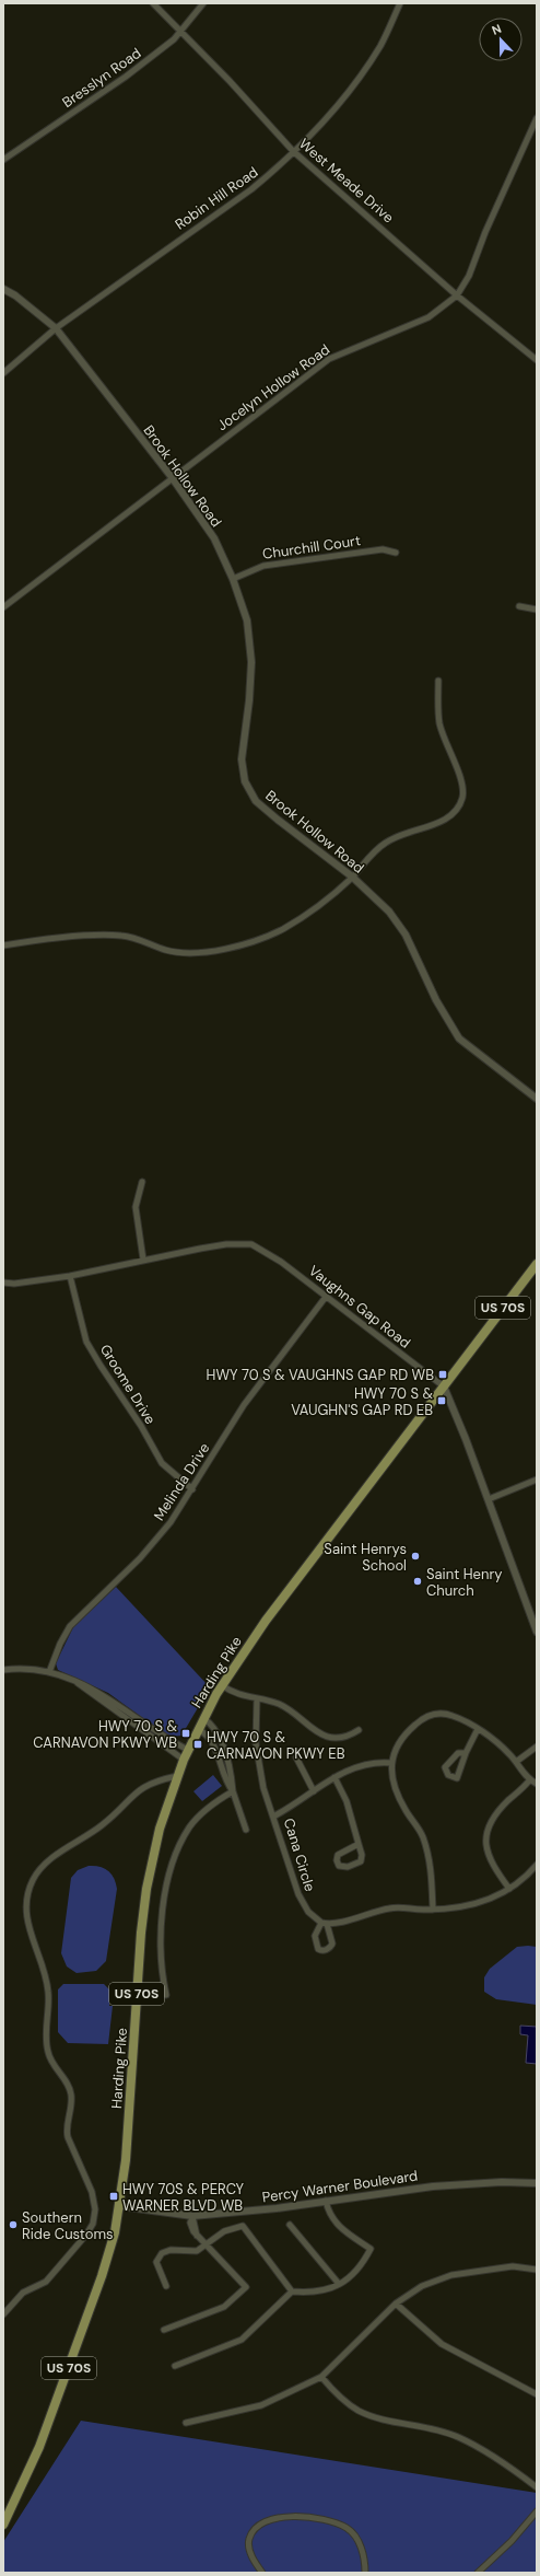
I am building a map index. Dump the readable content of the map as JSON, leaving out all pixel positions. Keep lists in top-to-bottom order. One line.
{"streets":{"main road":["US 70S","Harding Pike"],"street":["Bresslyn Road","West Meade Drive","Robin Hill Road","Jocelyn Hollow Road","Brook Hollow Road","Churchill Court","Vaughns Gap Road","Groome Drive","Melinda Drive","Cana Circle","Percy Warner Boulevard"]},"crossings":[["Bresslyn Road","West Meade Drive"],["West Meade Drive","Robin Hill Road"],["West Meade Drive","Jocelyn Hollow Road"],["Robin Hill Road","Brook Hollow Road"],["Jocelyn Hollow Road","Brook Hollow Road"],["Brook Hollow Road","Churchill Court"],["Vaughns Gap Road","Groome Drive"],["Vaughns Gap Road","Melinda Drive"],["Vaughns Gap Road","Harding Pike"],["US 70S","Harding Pike"],["US 70S","Percy Warner Boulevard"],["Groome Drive","Melinda Drive"],["Harding Pike","Percy Warner Boulevard"]],"places":{"transit":["HWY 70 S & VAUGHNS GAP RD WB","HWY 70 S & VAUGHN'S GAP RD EB","HWY 70 S & CARNAVON PKWY WB","HWY 70 S & CARNAVON PKWY EB","HWY 70S & PERCY WARNER BLVD WB"],"other":["Saint Henrys School","Saint Henry Church","Southern Ride Customs"]},"north":"top"}
